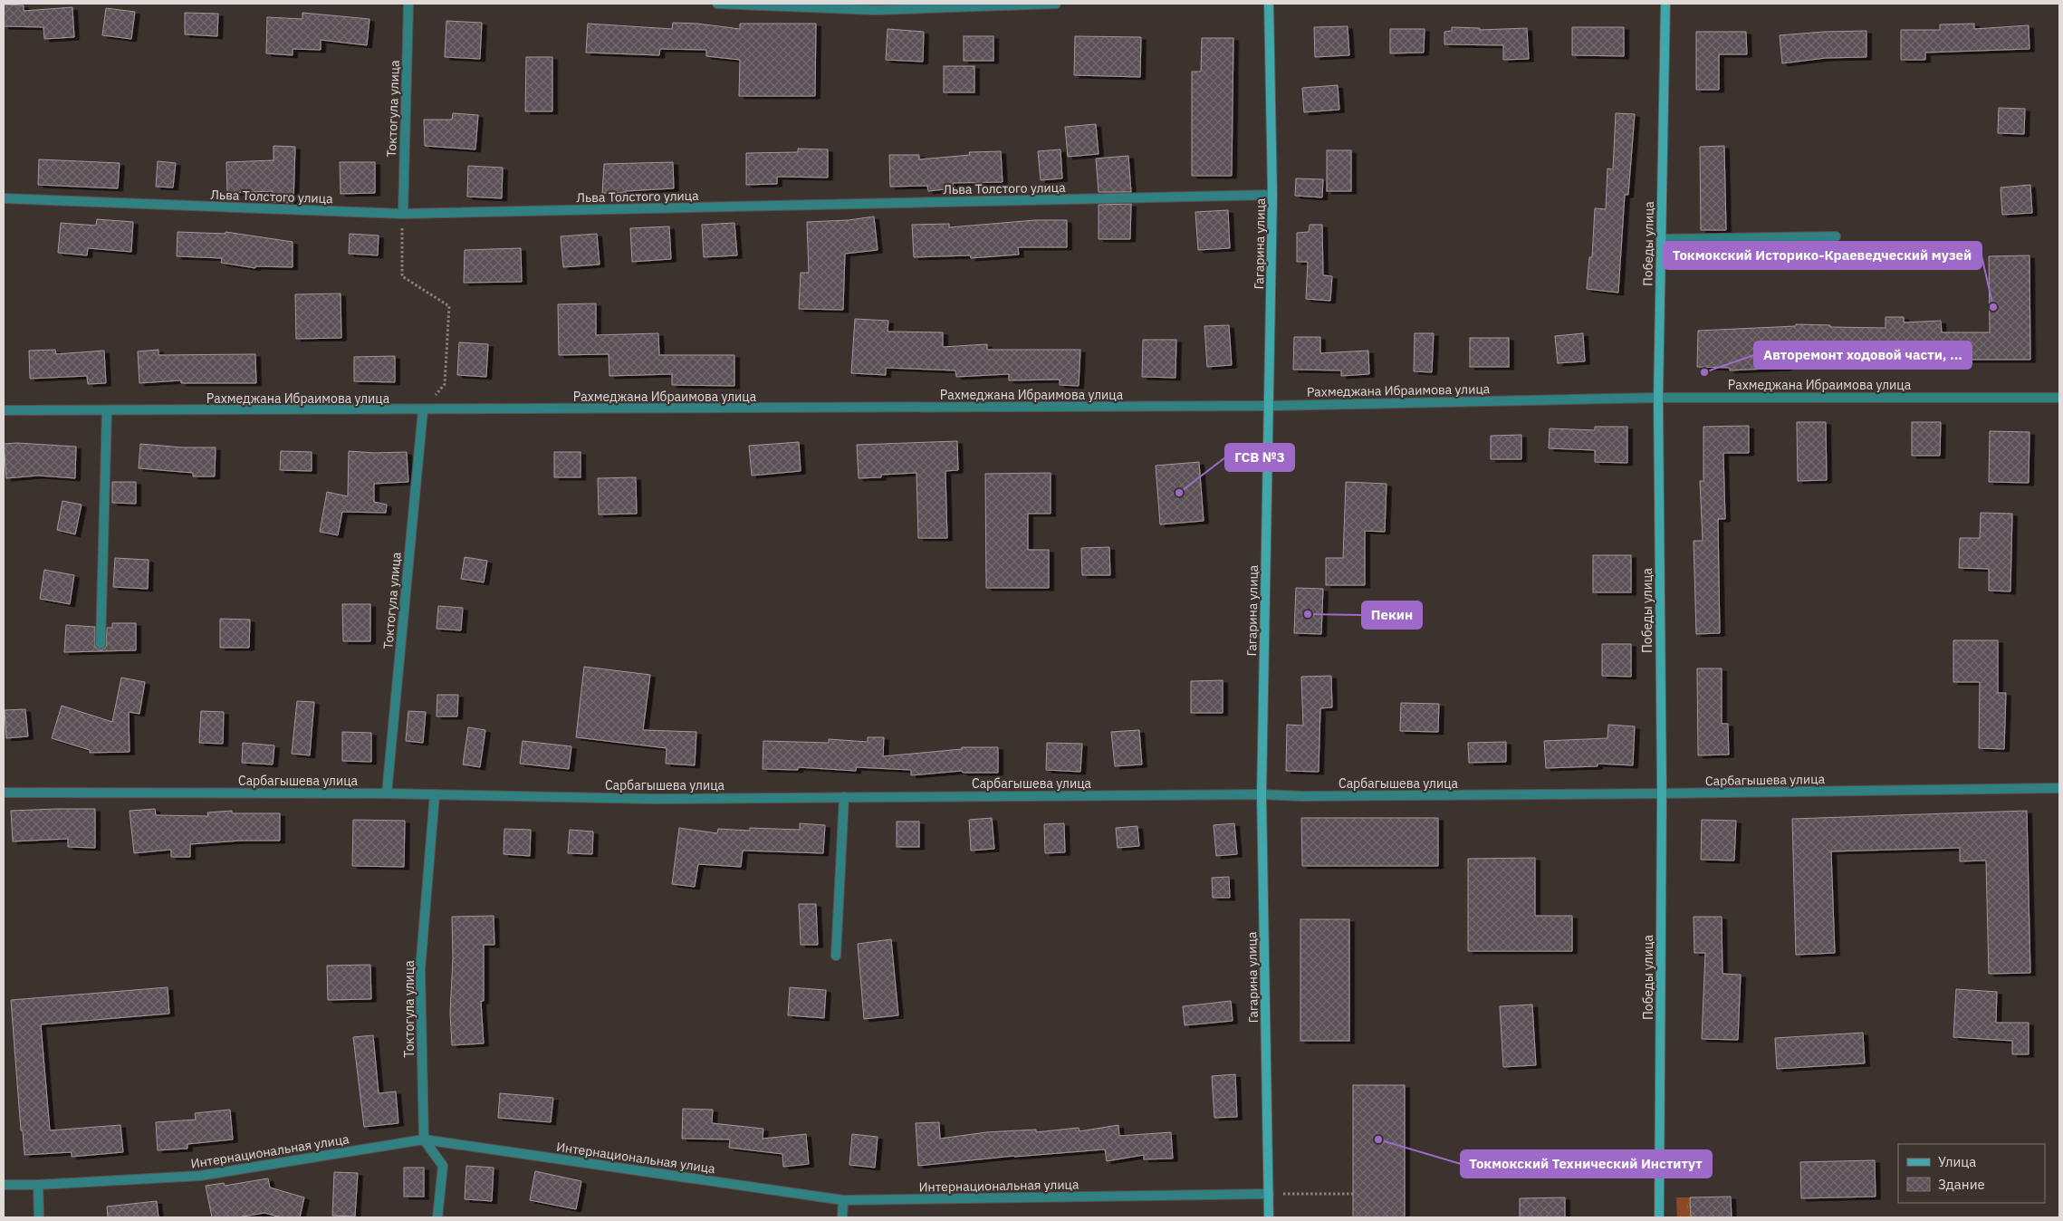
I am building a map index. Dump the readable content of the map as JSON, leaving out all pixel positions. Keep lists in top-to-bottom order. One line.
{"streets":{"main road":["Гагарина улица","Победы улица"],"street":["Токтогула улица","Льва Толстого улица","Рахмеджана Ибраимова улица","Сарбагышева улица","Интернациональная улица"]},"crossings":[["Токтогула улица","Льва Толстого улица"],["Токтогула улица","Рахмеджана Ибраимова улица"],["Токтогула улица","Сарбагышева улица"],["Токтогула улица","Интернациональная улица"],["Льва Толстого улица","Гагарина улица"],["Гагарина улица","Рахмеджана Ибраимова улица"],["Гагарина улица","Сарбагышева улица"],["Гагарина улица","Интернациональная улица"],["Победы улица","Рахмеджана Ибраимова улица"],["Победы улица","Сарбагышева улица"]],"places":["Токмокский Историко-Краеведческий музей","Авторемонт ходовой части, ...","ГСВ №3","Пекин","Токмокский Технический Институт"],"legend":["Улица","Здание"]}
